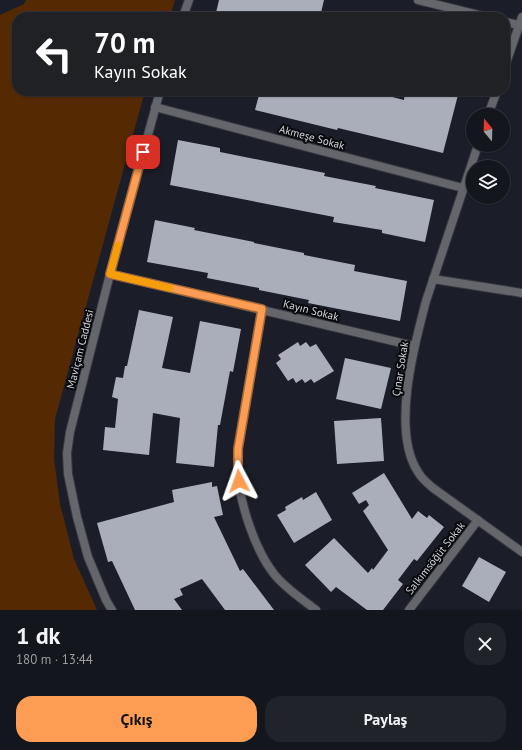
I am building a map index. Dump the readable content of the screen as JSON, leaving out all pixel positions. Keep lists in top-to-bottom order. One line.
{"streets":{"street":["Akmeşe Sokak","Kayın Sokak","Maviçam Caddesi","Çınar Sokak","Salkımsöğüt Sokak"]},"crossings":[["Akmeşe Sokak","Maviçam Caddesi"],["Akmeşe Sokak","Çınar Sokak"],["Kayın Sokak","Maviçam Caddesi"],["Kayın Sokak","Çınar Sokak"],["Çınar Sokak","Salkımsöğüt Sokak"]],"north":"top","page":{"turn":["70 m","Kayın Sokak"],"heading":["1 dk","180 m · 13:44"],"buttons":["Çıkış","Paylaş"]}}
